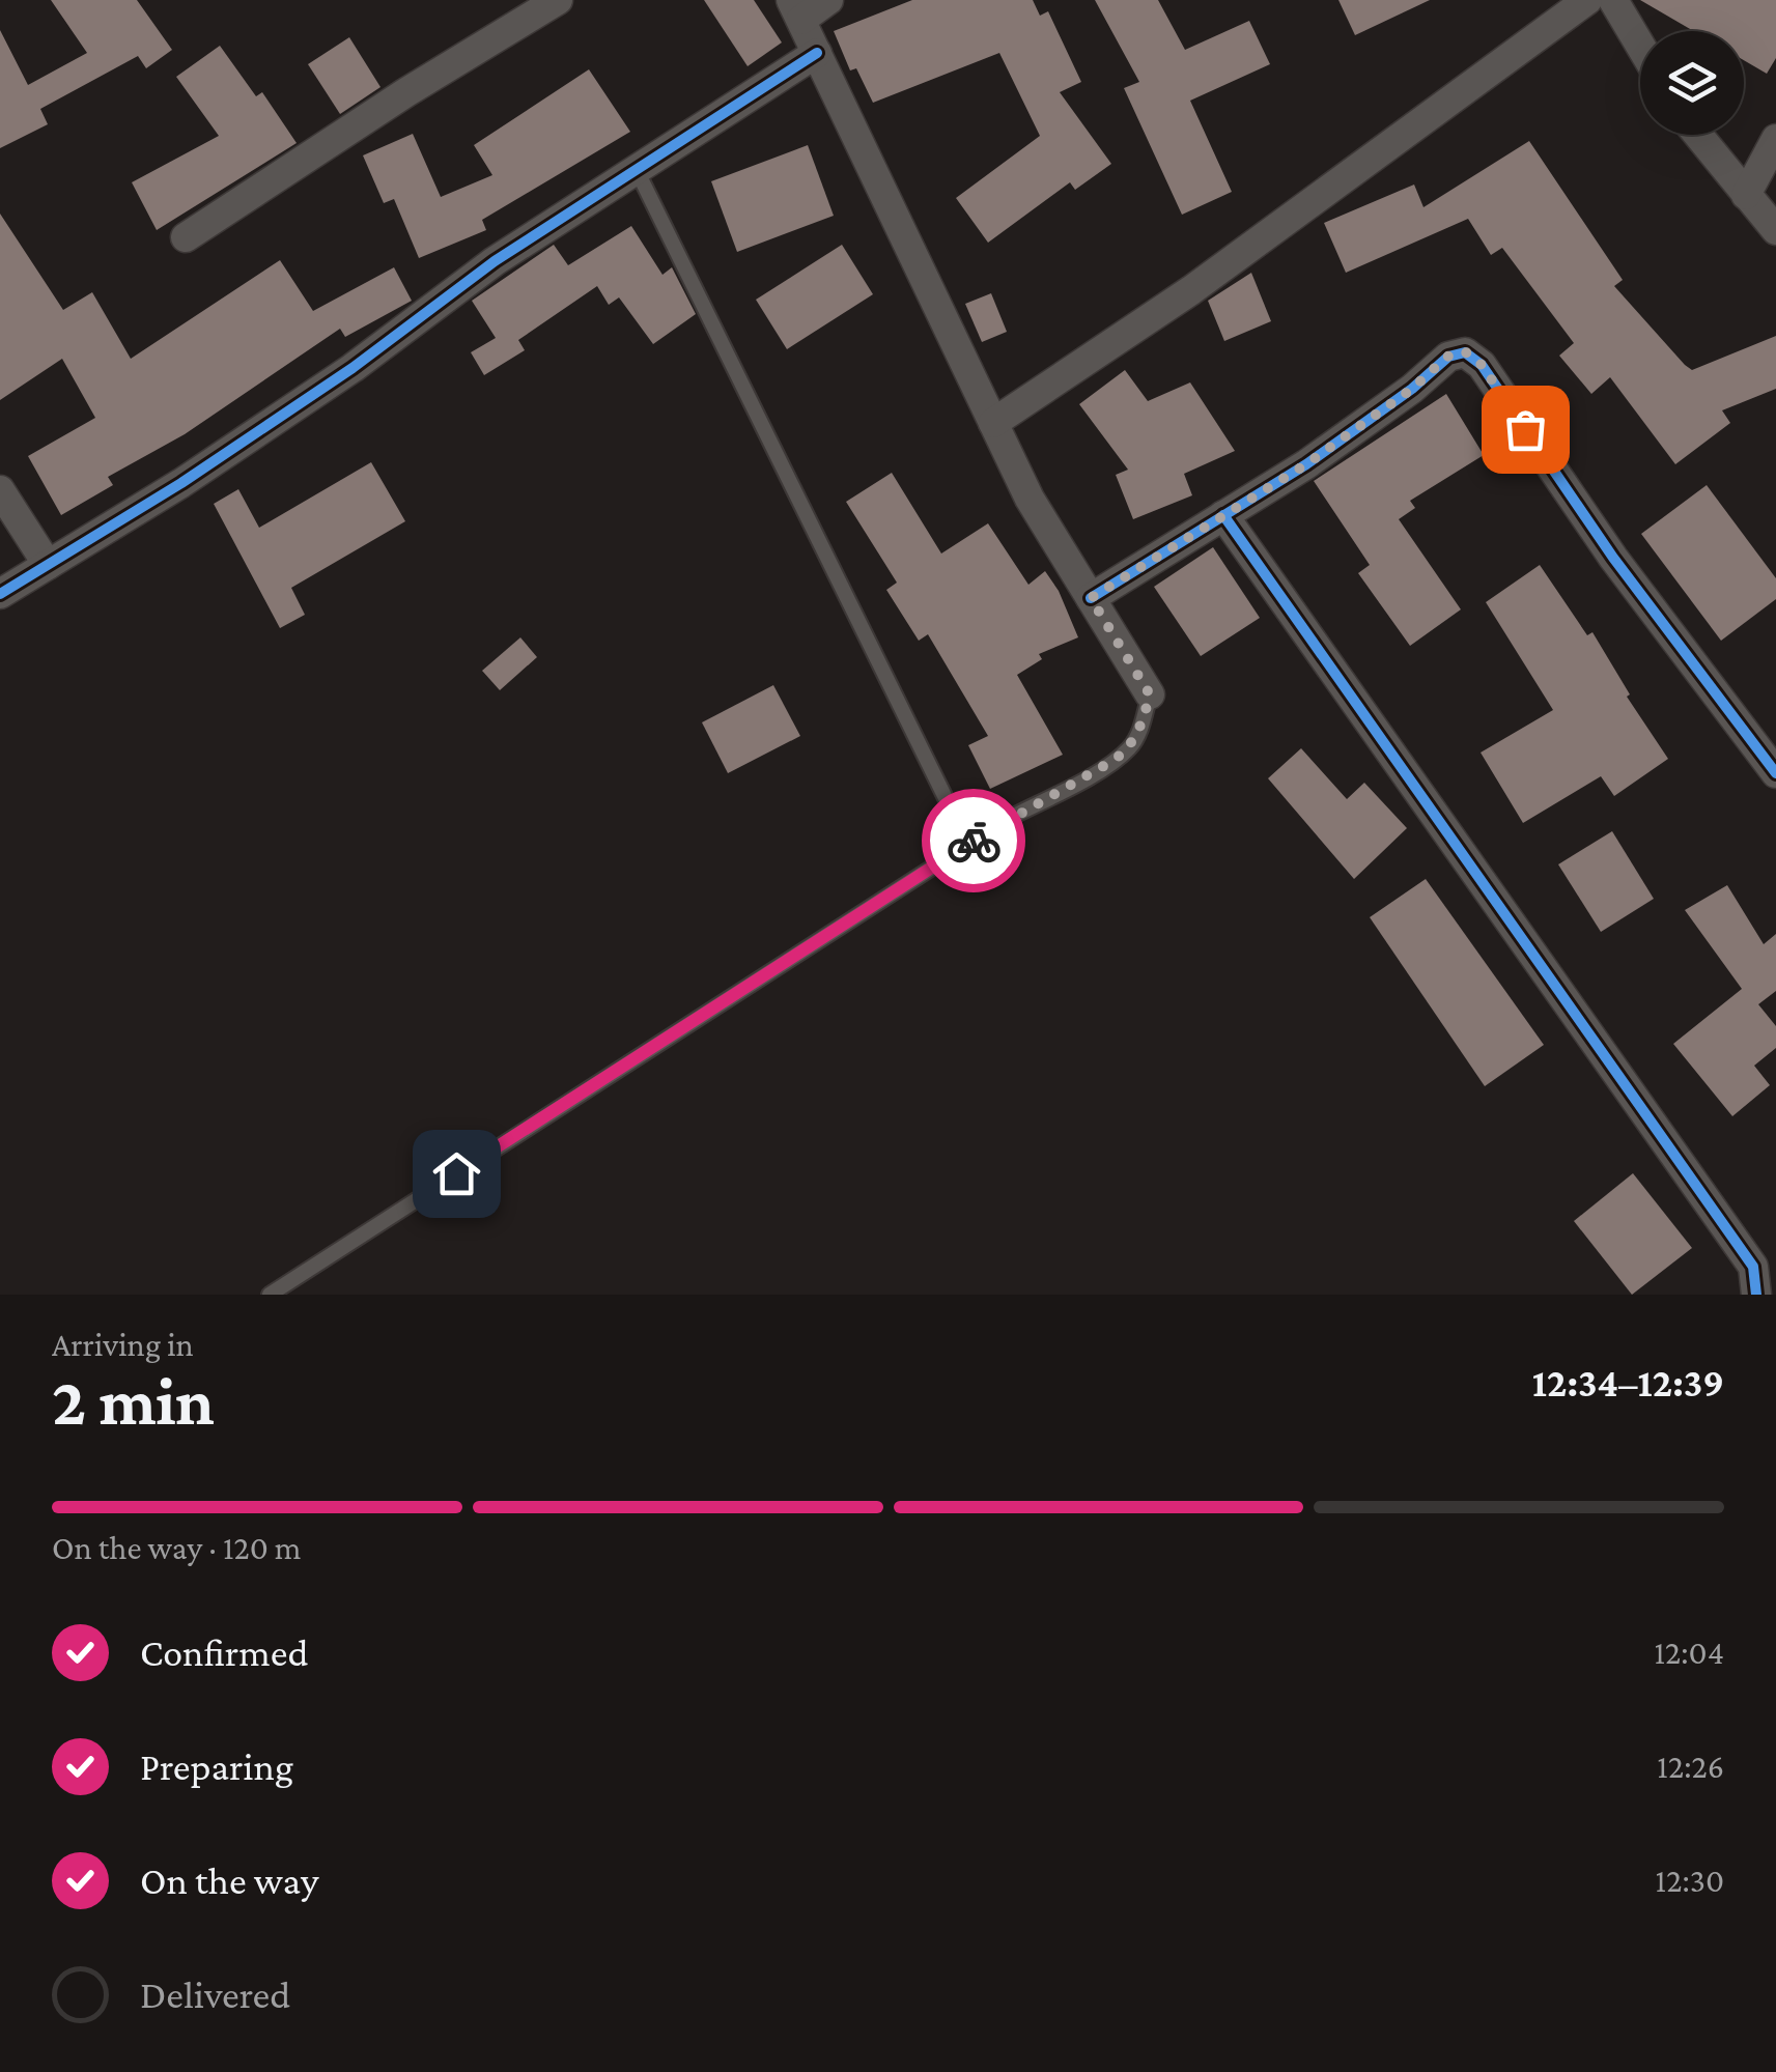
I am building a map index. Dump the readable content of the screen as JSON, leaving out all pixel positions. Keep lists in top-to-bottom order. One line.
{"page":{"heading":["2 min","Arriving in","12:34–12:39"],"bar":"On the way · 120 m","list":[["Confirmed","12:04"],["Preparing","12:26"],["On the way","12:30"],"Delivered"]}}
